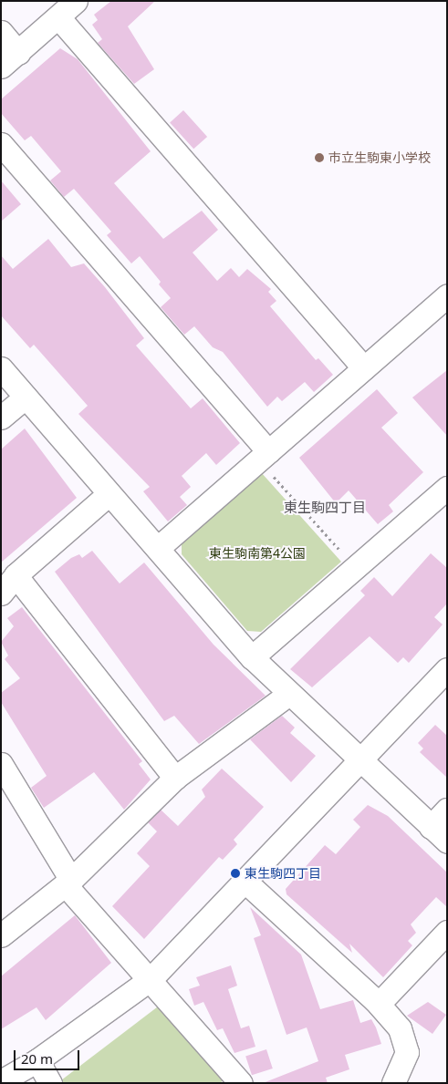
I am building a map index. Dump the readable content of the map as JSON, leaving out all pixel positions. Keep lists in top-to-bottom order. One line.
{"districts":["東生駒四丁目"],"parks":["東生駒南第4公園"],"places":["市立生駒東小学校","東生駒四丁目"],"scale_bar":"20 m"}
